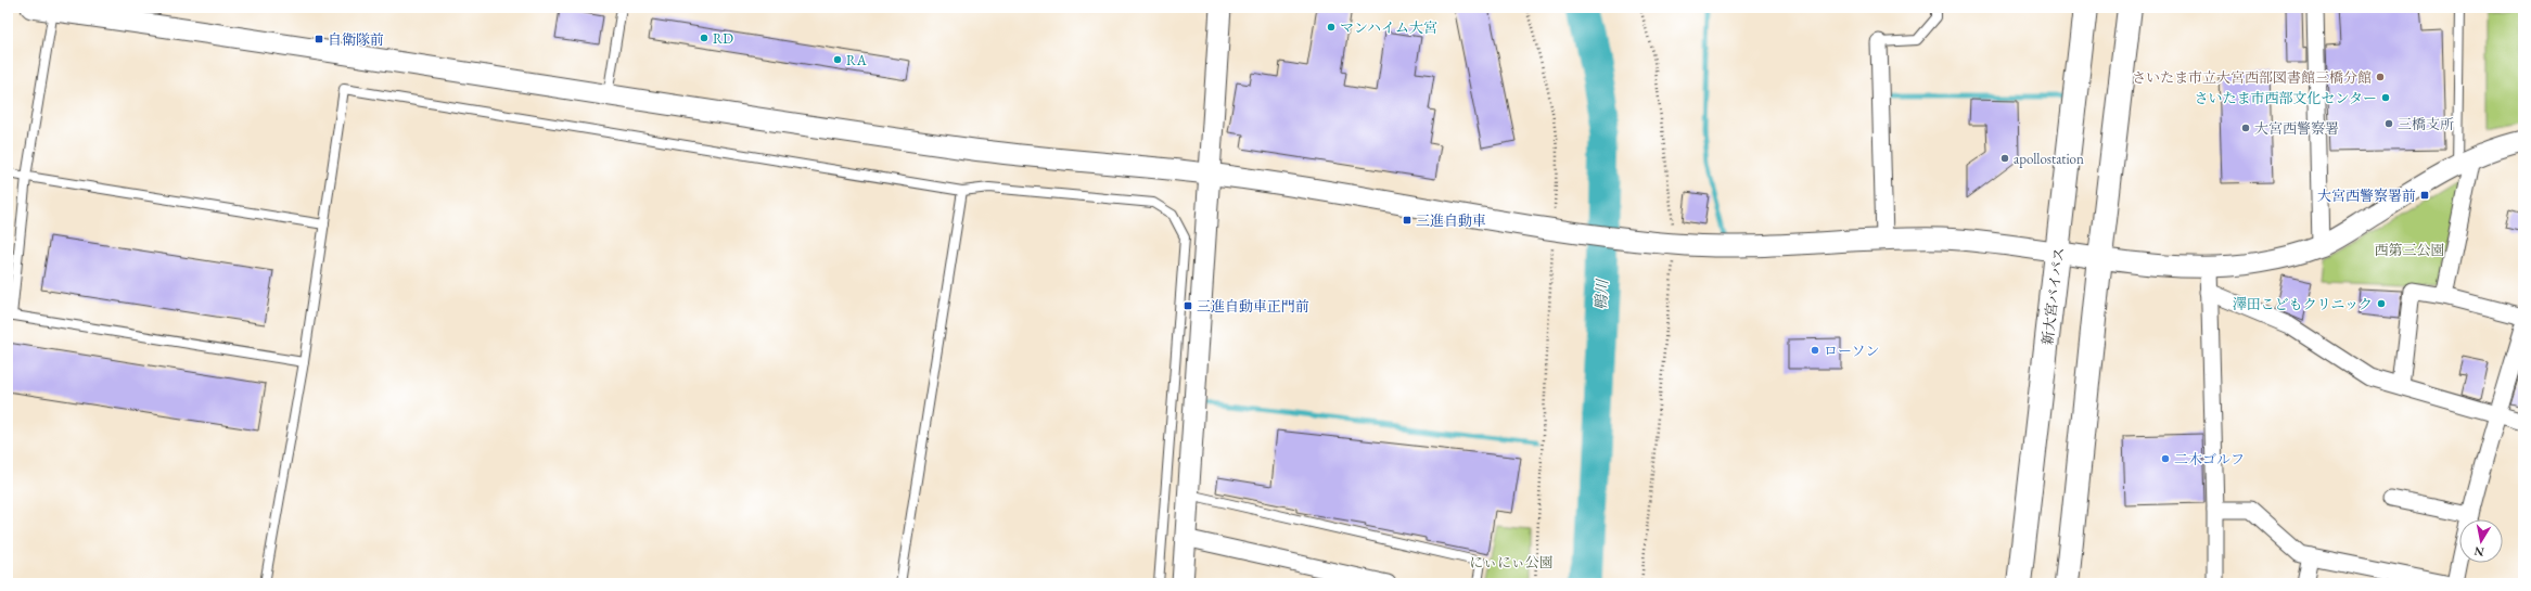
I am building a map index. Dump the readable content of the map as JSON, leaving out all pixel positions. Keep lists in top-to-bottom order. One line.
{"streets":{"highway":["新大宮バイパス"]},"water":["鴨川"],"parks":["西第三公園","にぃにぃ公園"],"places":{"other":["マンハイム大宮","RD","RA","さいたま市立大宮西部図書館三橋分館","さいたま市西部文化センター","三橋支所","大宮西警察署","apollostation","澤田こどもクリニック","ローソン","二木ゴルフ"],"transit":["自衛隊前","大宮西警察署前","三進自動車","三進自動車正門前"]},"north":"bottom"}
